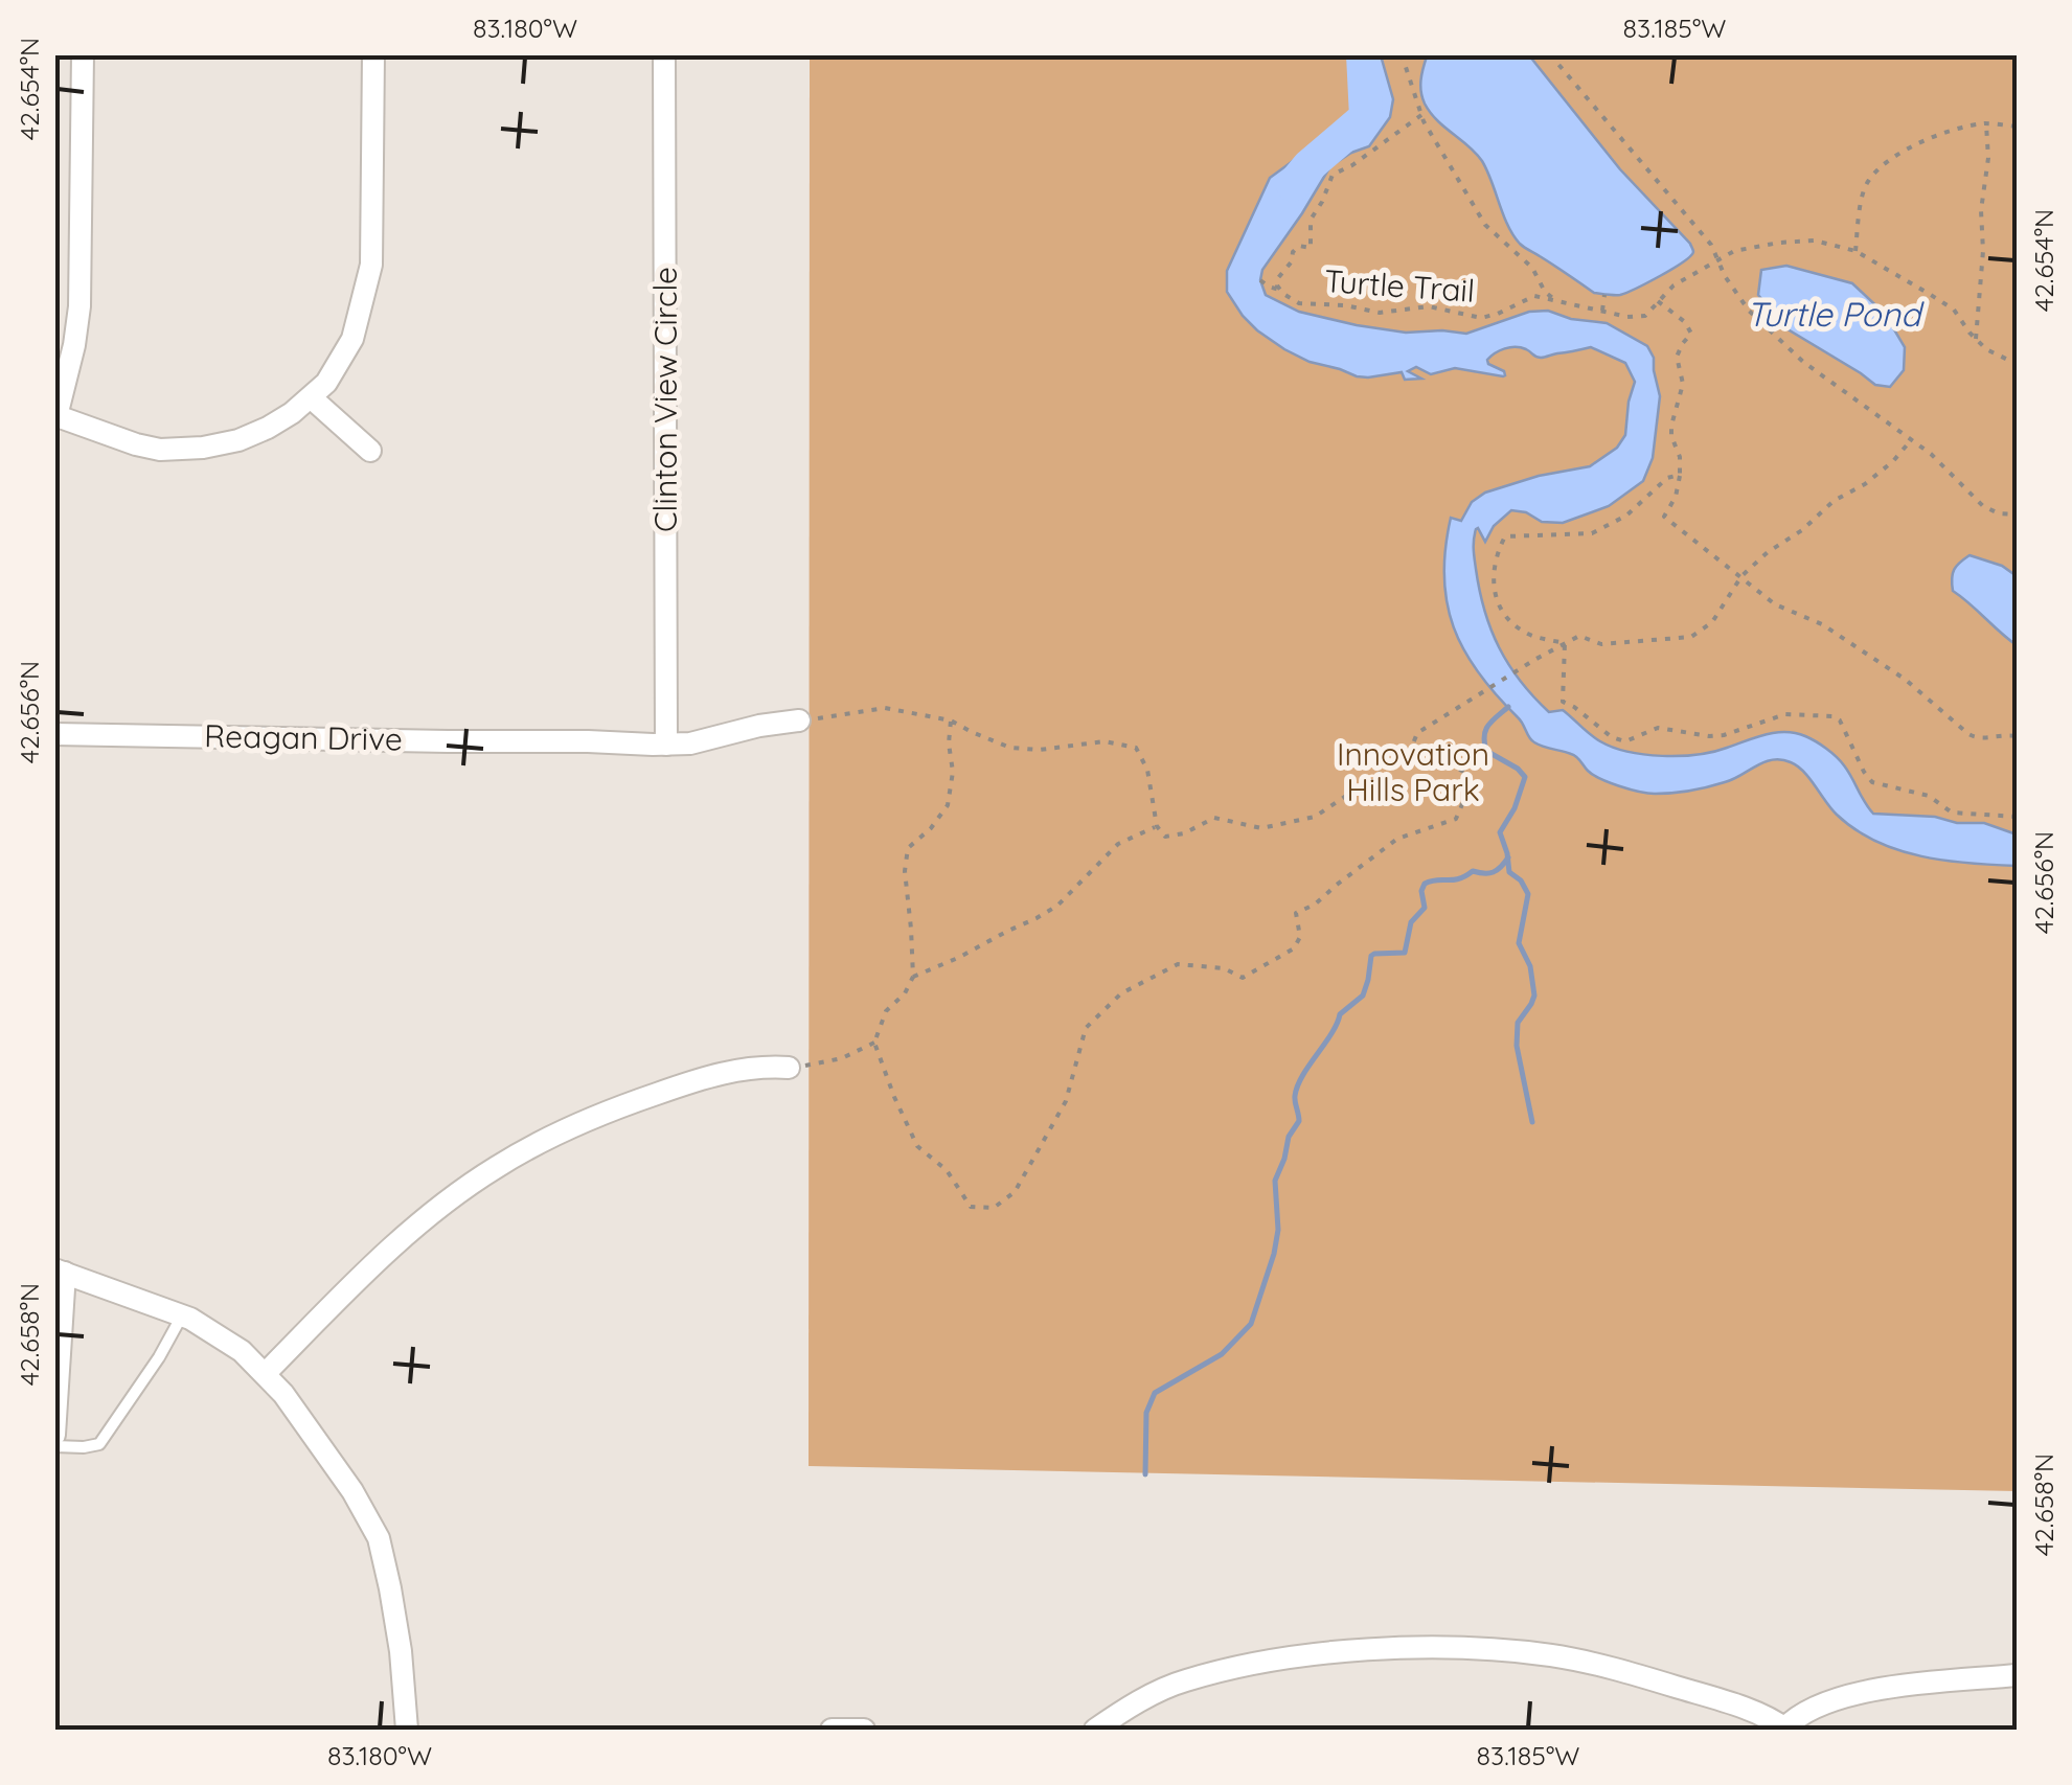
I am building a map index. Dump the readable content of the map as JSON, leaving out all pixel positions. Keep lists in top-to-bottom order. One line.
{"streets":{"street":["Clinton View Circle","Reagan Drive"],"path":["Turtle Trail"]},"crossings":[["Clinton View Circle","Reagan Drive"]],"water":["Turtle Pond"],"parks":["Innovation Hills Park"],"coordinates":["83.180°W","83.185°W","42.654°N","42.656°N","42.658°N"]}
